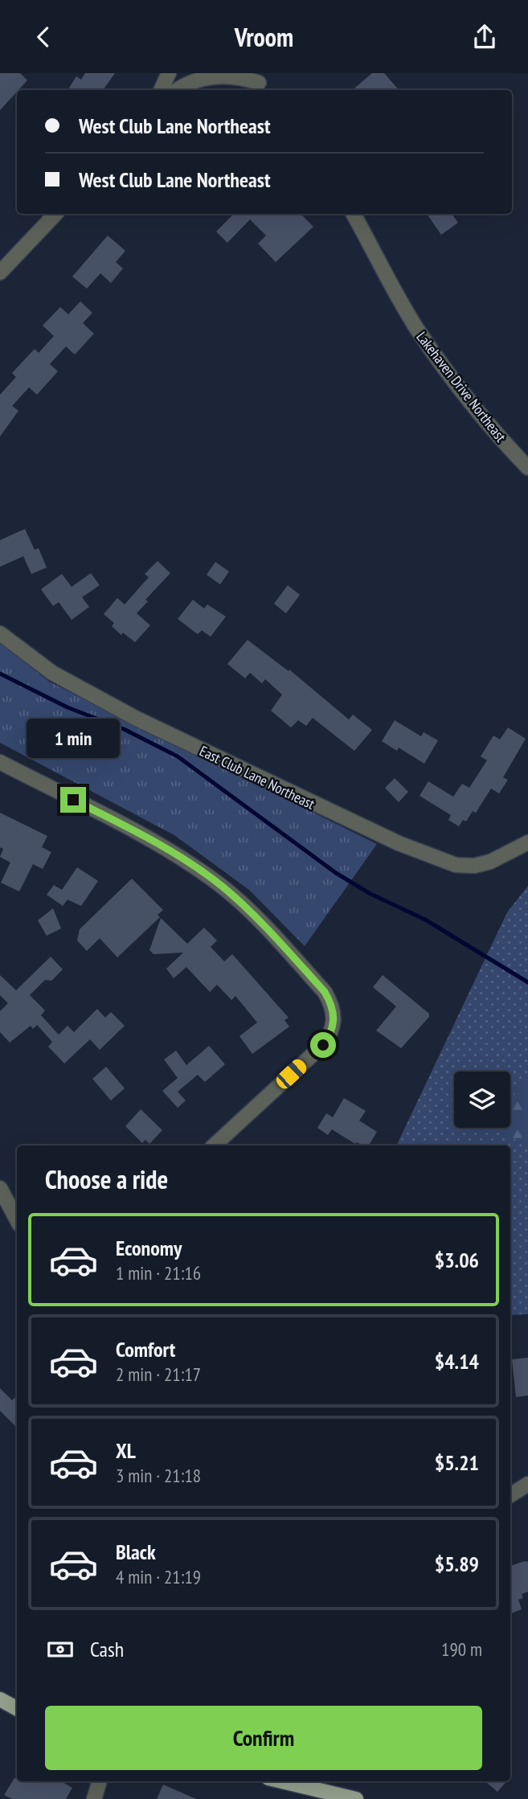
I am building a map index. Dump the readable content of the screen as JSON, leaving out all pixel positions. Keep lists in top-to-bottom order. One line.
{"streets":{"street":["Lakehaven Drive Northeast","East Club Lane Northeast"]},"page":{"header":"Vroom","banner":["West Club Lane Northeast","West Club Lane Northeast"],"bubble":"1 min","heading":"Choose a ride","list":[{"name":"Economy","note":"1 min · 21:16","value":"$3.06"},{"name":"Comfort","note":"2 min · 21:17","value":"$4.14"},{"name":"XL","note":"3 min · 21:18","value":"$5.21"},{"name":"Black","note":"4 min · 21:19","value":"$5.89"}],"pay":["Cash","190 m"],"buttons":"Confirm"}}
